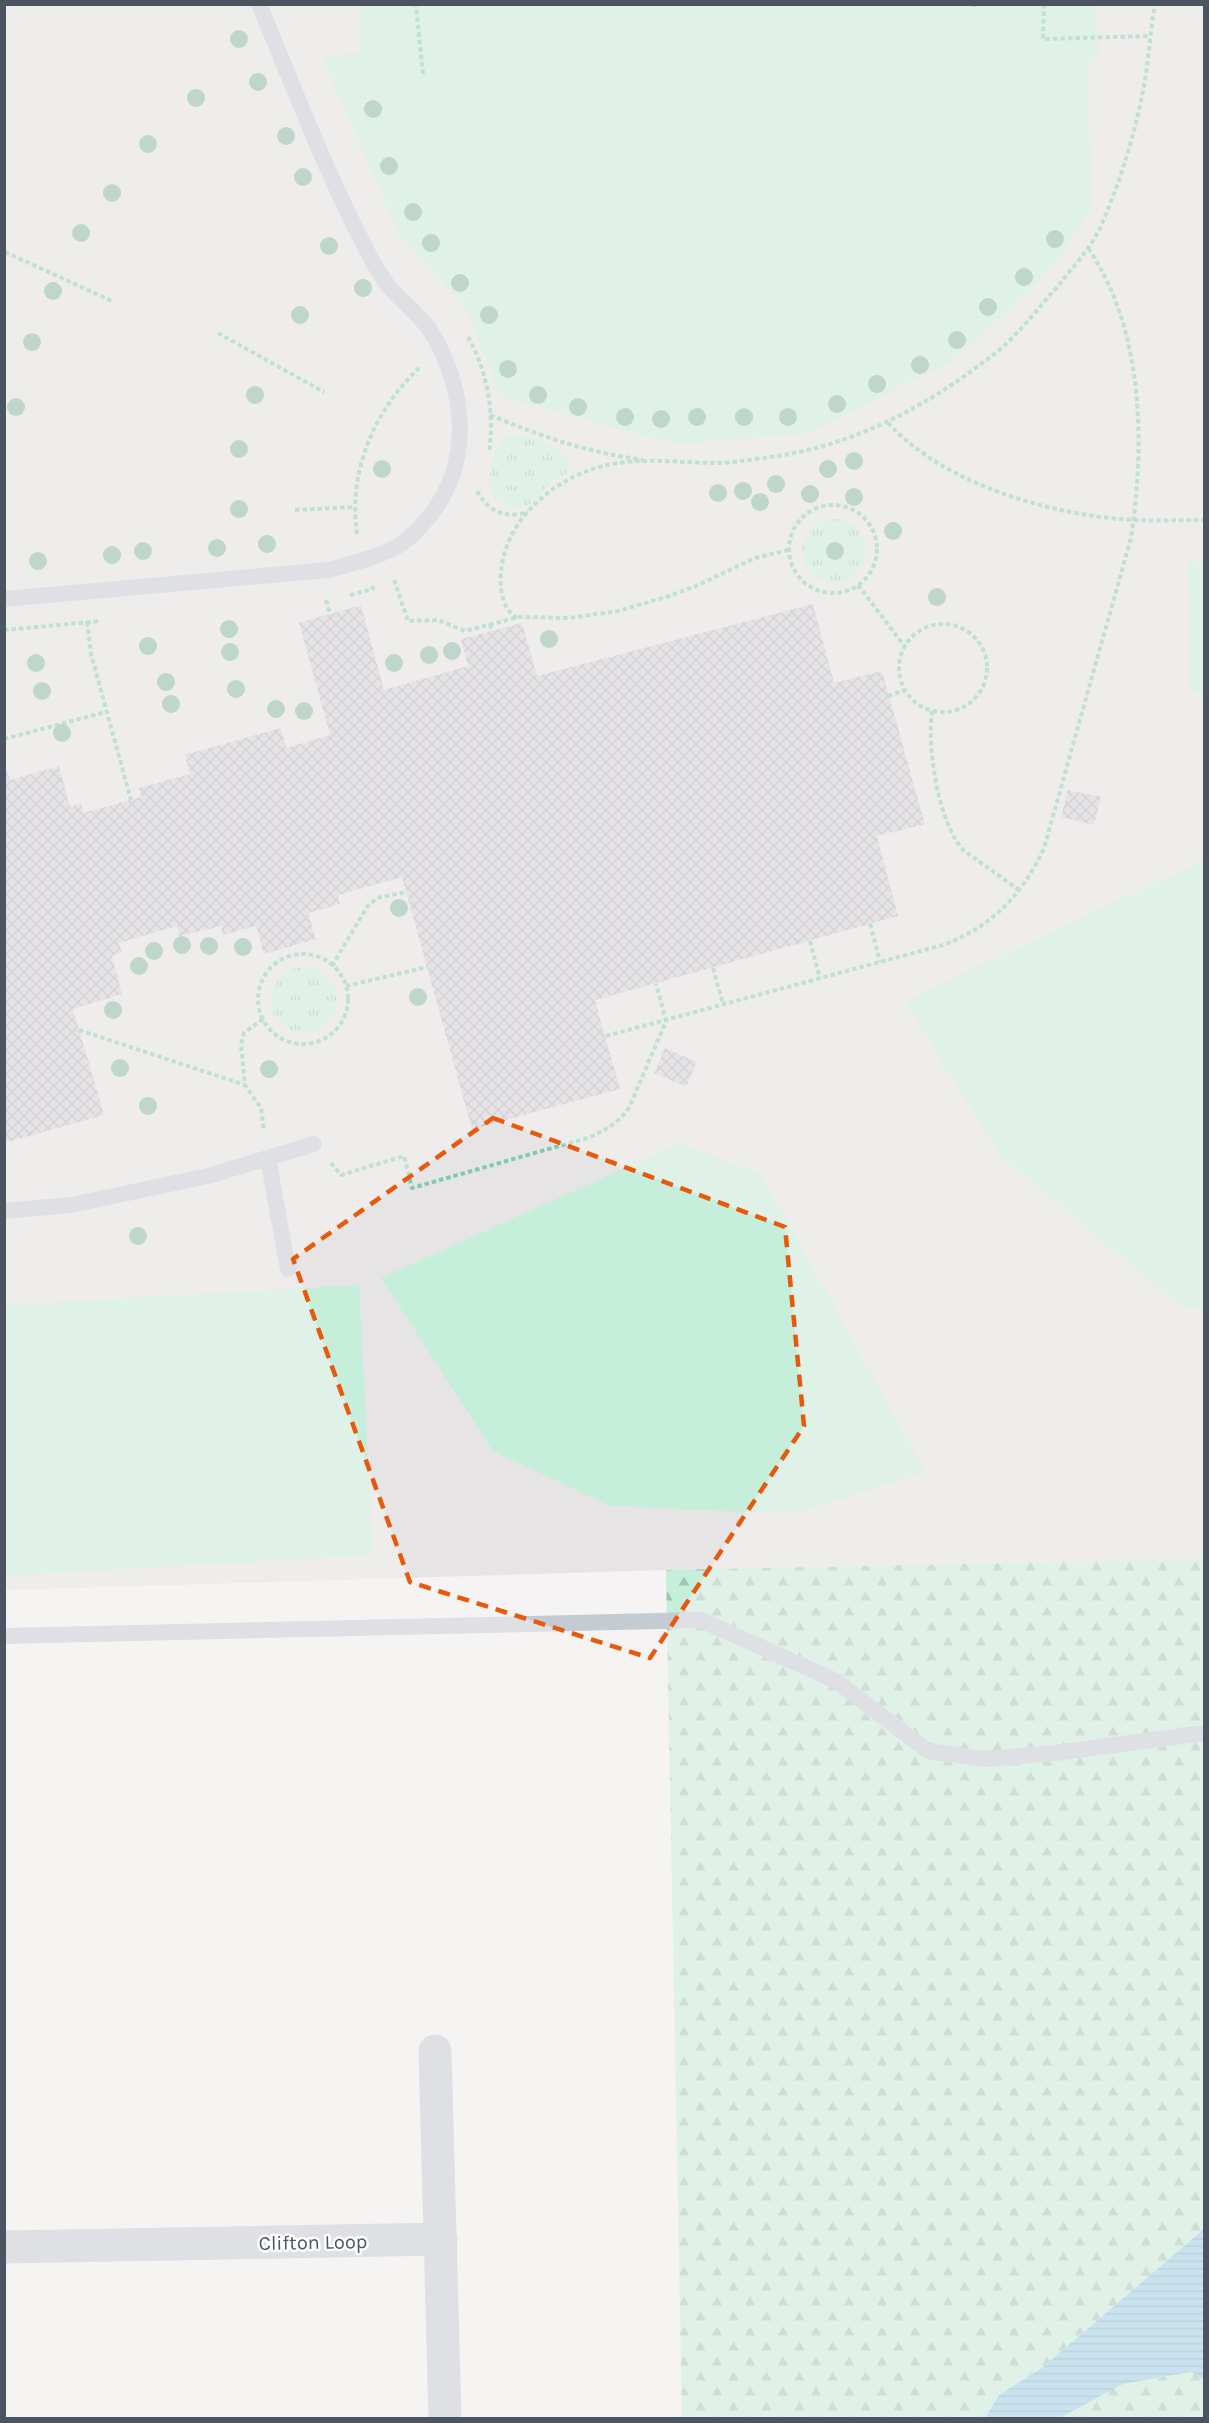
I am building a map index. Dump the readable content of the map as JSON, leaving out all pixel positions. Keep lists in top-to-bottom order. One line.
{"streets":{"street":["Clifton Loop"]}}
